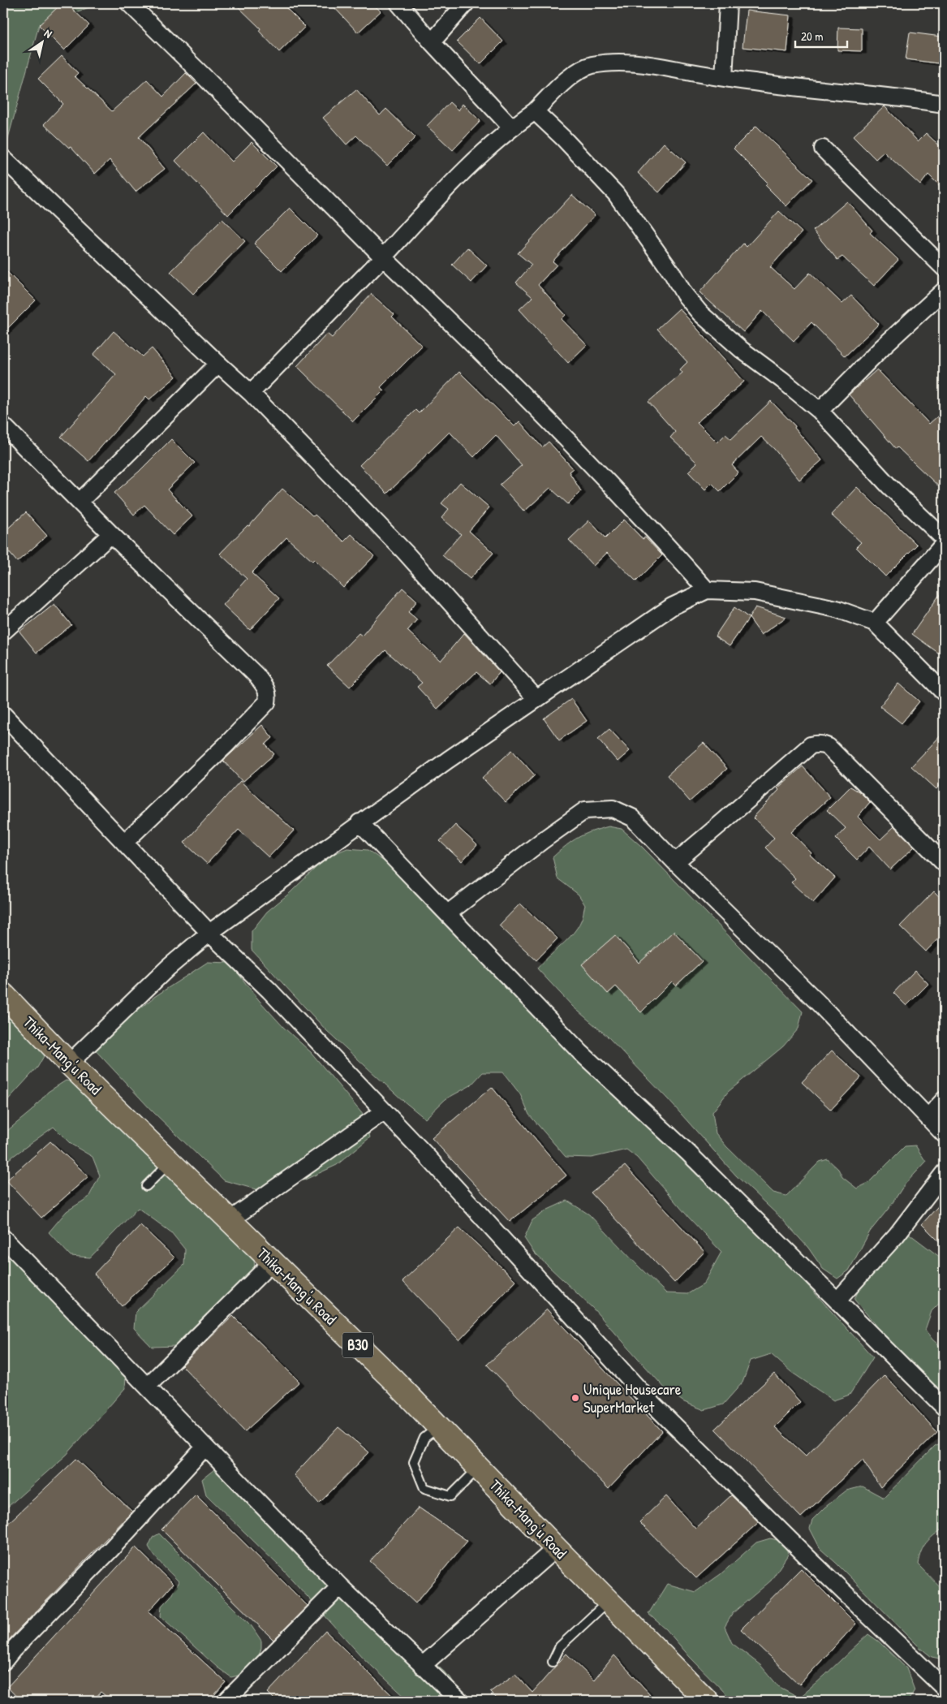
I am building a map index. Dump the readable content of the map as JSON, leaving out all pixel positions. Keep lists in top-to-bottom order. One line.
{"streets":{"highway":["Thika-Mang'u Road","B30"]},"places":["Unique Housecare SuperMarket"],"scale_bar":"20 m","north":"top right"}
